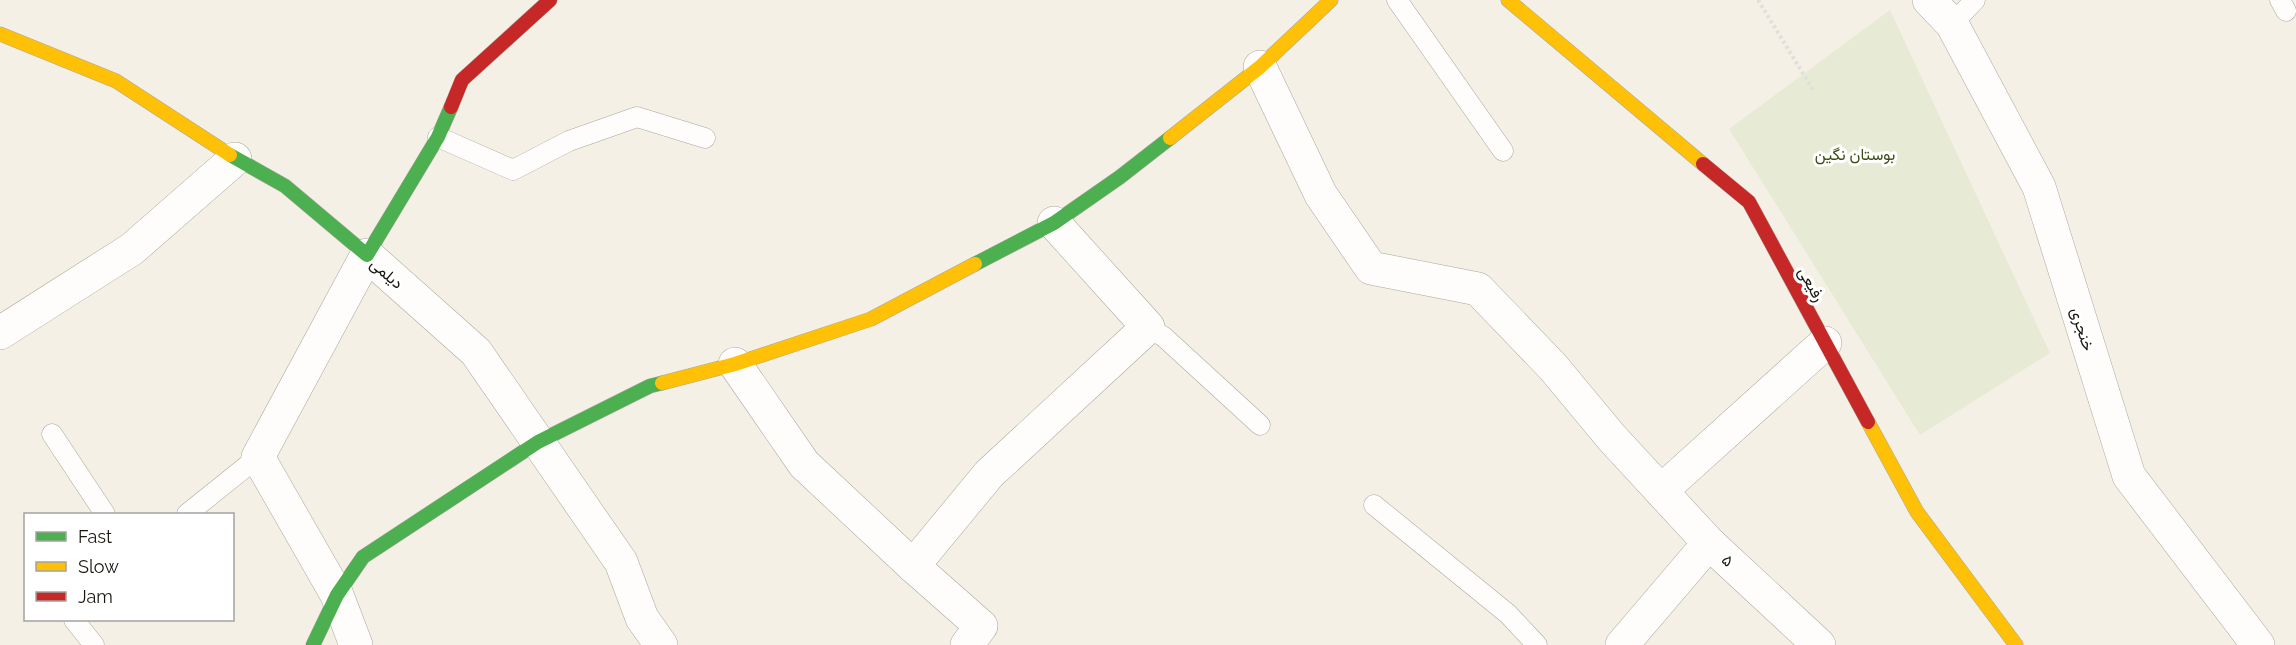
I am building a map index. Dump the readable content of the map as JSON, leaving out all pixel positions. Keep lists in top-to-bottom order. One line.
{"streets":{"street":["دیلمی","رفیعی","خنجری","۵"]},"parks":["بوستان نگین"],"legend":["Fast","Slow","Jam"]}
